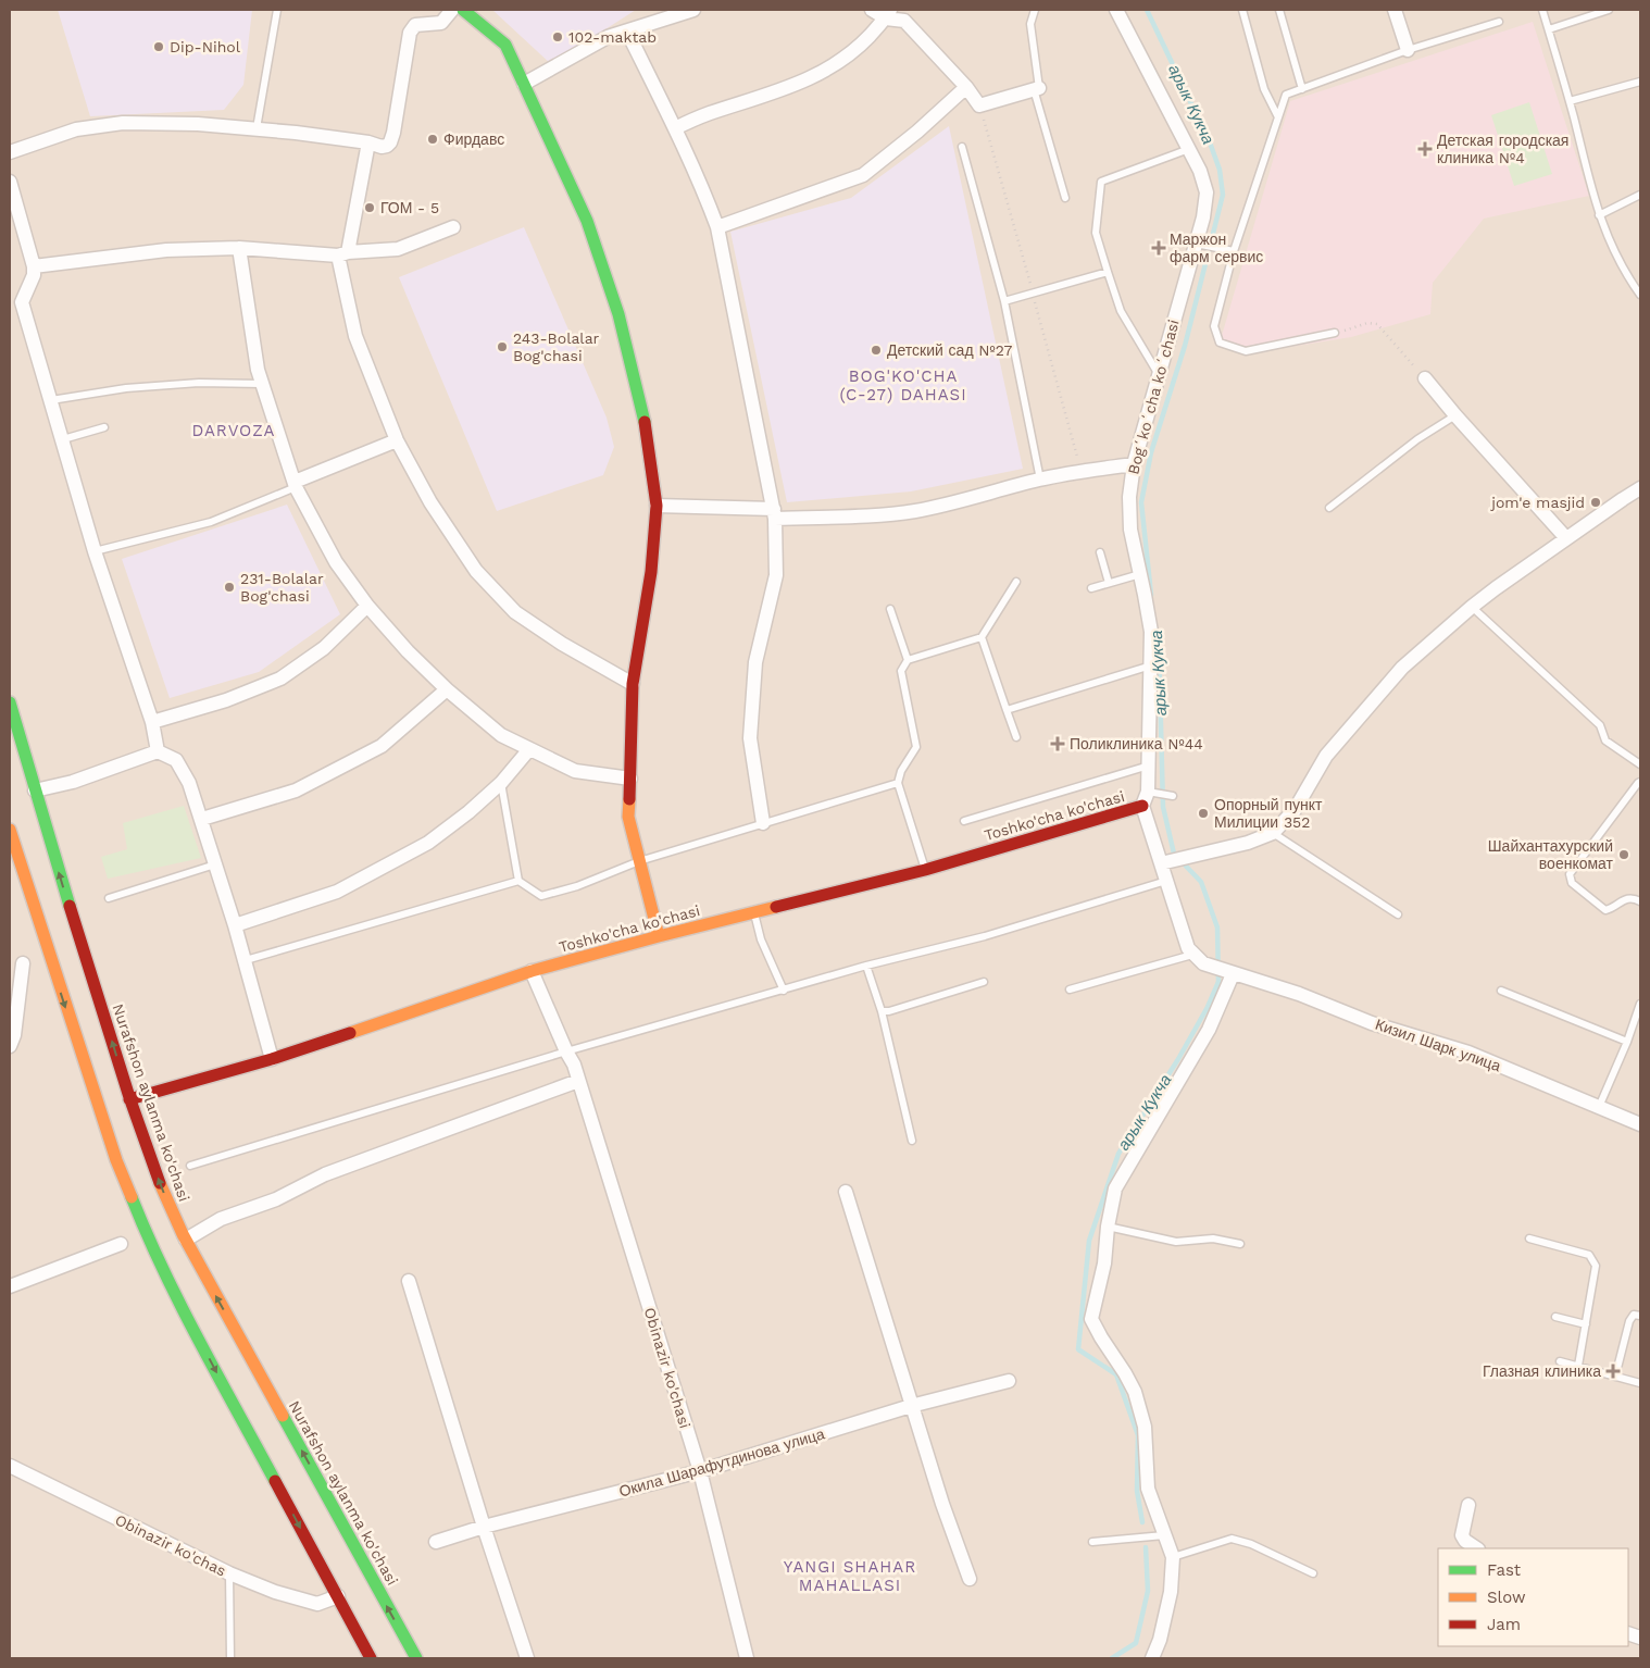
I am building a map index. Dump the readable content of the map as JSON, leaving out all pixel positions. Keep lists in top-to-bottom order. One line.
{"streets":{"street":["Bogʻkoʻcha koʻchasi","Toshko'cha ko'chasi","Кизил Шарк улица","Nurafshon aylanma ko'chasi","Obinazir ko'chasi","Окила Шарафутдинова улица","Obinazir ko'chas"]},"crossings":[["Bogʻkoʻcha koʻchasi","Toshko'cha ko'chasi"],["Toshko'cha ko'chasi","Nurafshon aylanma ko'chasi"],["Toshko'cha ko'chasi","Obinazir ko'chasi"],["Obinazir ko'chasi","Окила Шарафутдинова улица"]],"districts":["BOG'KO'CHA (C-27) DAHASI","DARVOZA","YANGI SHAHAR MAHALLASI"],"water":["арык Кукча"],"places":{"other":["102-maktab","Dip-Nihol","Фирдавс","ГОМ - 5","243-Bolalar Bog'chasi","Детский сад №27","jom'e masjid","231-Bolalar Bog'chasi","Опорный пункт Милиции 352","Шайхантахурский военкомат"],"health":["Детская городская клиника №4","Маржон фарм сервис","Поликлиника №44","Глазная клиника"]},"legend":["Fast","Slow","Jam"]}
